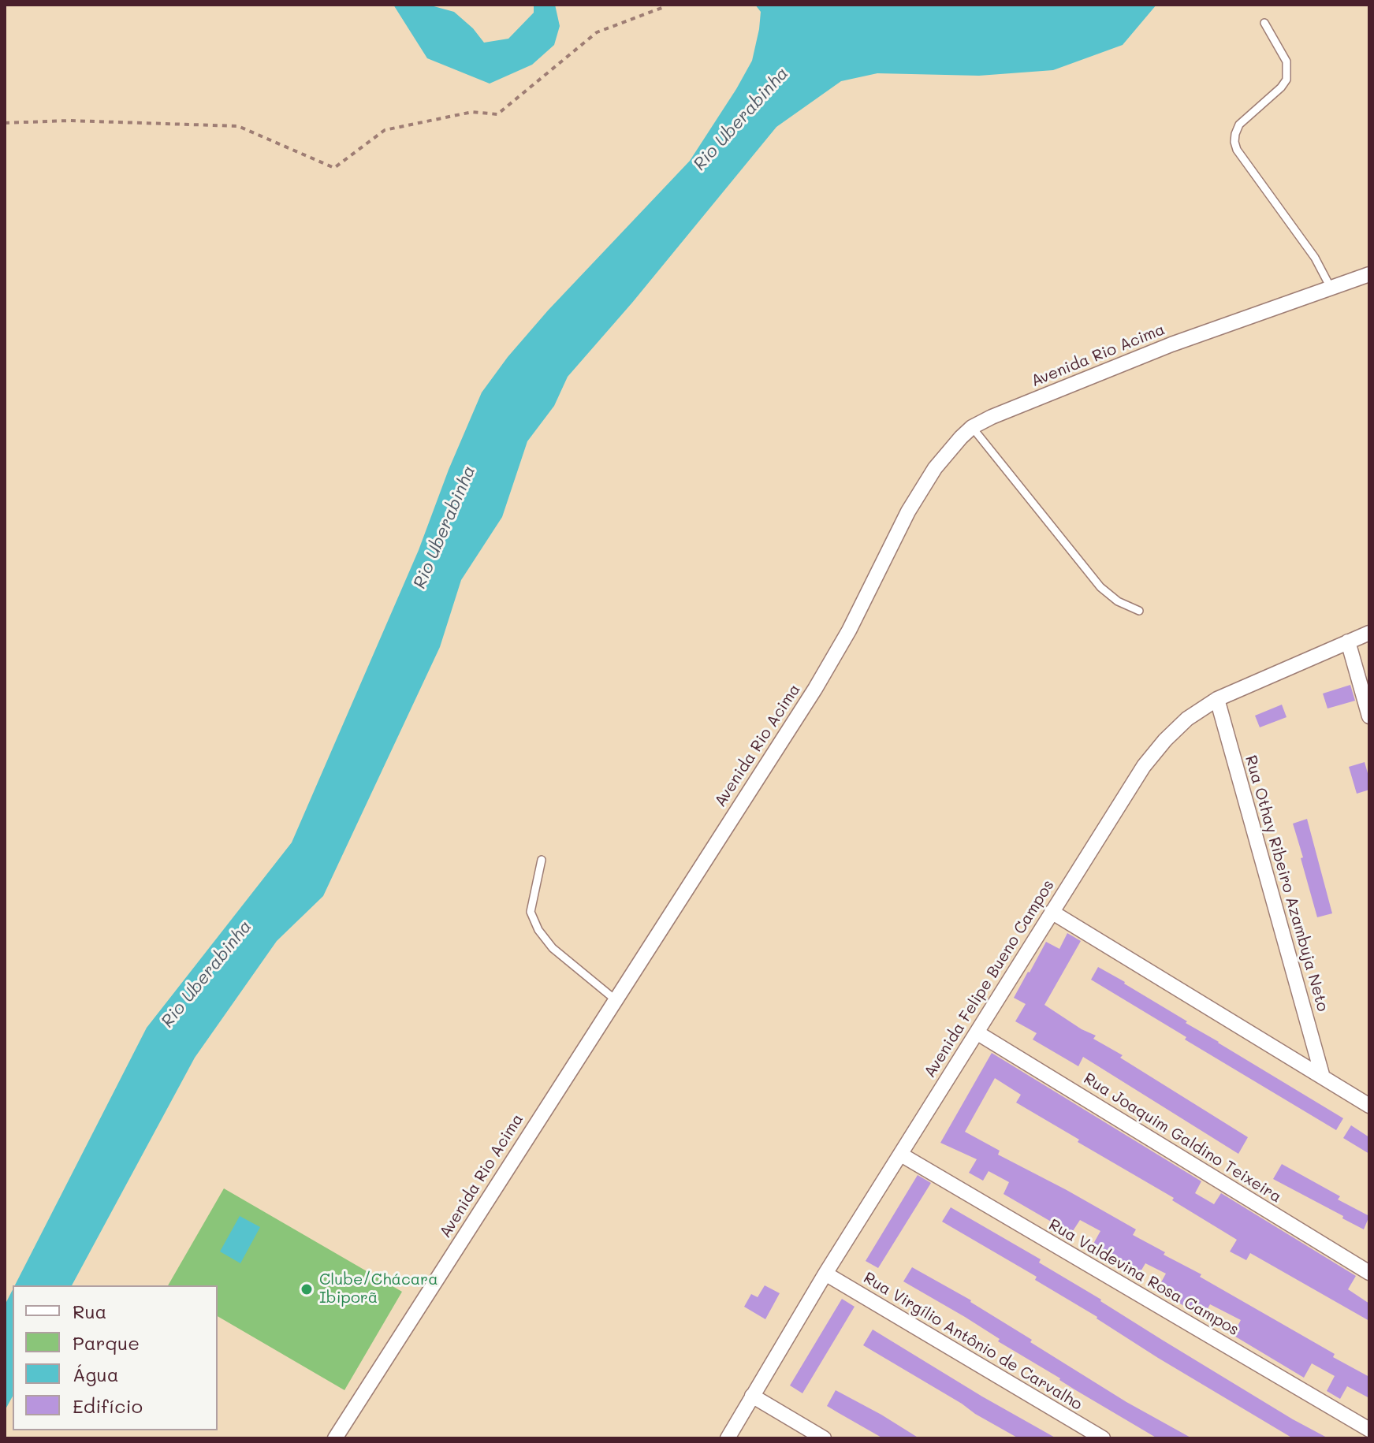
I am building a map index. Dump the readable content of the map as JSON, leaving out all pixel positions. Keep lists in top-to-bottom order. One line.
{"streets":{"street":["Avenida Rio Acima","Rua Othay Ribeiro Azambuja Neto","Avenida Felipe Bueno Campos","Rua Joaquim Galdino Teixeira","Rua Valdevina Rosa Campos","Rua Virgílio Antônio de Carvalho"]},"crossings":[["Rua Othay Ribeiro Azambuja Neto","Avenida Felipe Bueno Campos"],["Avenida Felipe Bueno Campos","Rua Joaquim Galdino Teixeira"],["Avenida Felipe Bueno Campos","Rua Valdevina Rosa Campos"],["Avenida Felipe Bueno Campos","Rua Virgílio Antônio de Carvalho"]],"water":["Rio Uberabinha"],"places":["Clube/Chácara Ibiporã"],"legend":["Rua","Parque","Água","Edifício"]}
